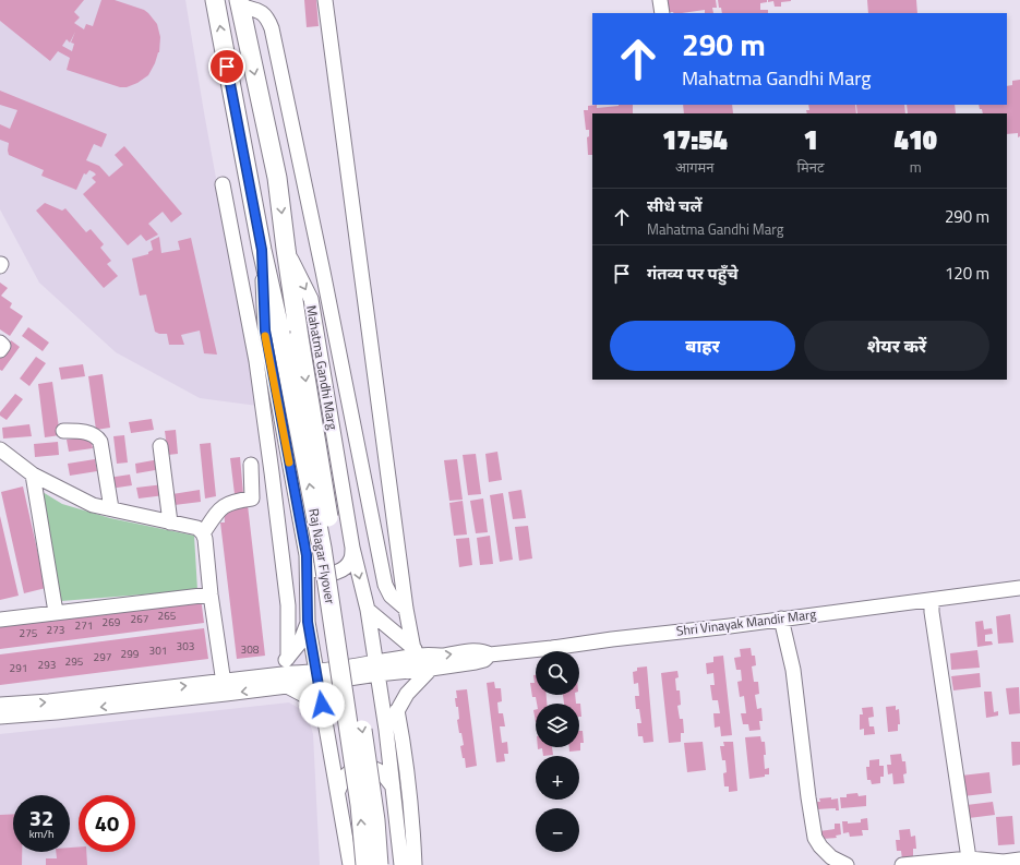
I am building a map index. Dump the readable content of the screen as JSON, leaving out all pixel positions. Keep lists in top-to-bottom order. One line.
{"streets":{"main road":["Mahatma Gandhi Marg","Raj Nagar Flyover"],"street":["Shri Vinayak Mandir Marg"]},"crossings":[["Mahatma Gandhi Marg","Raj Nagar Flyover"],["Mahatma Gandhi Marg","Shri Vinayak Mandir Marg"]],"house_numbers":["265","267","269","271","273","275","303","308","301","299","297","295","293","291"],"page":{"turn":["290 m","Mahatma Gandhi Marg"],"eta":["17:54","आगमन","1","मिनट","410","m"],"list":[{"name":"सीधे चलें","note":"Mahatma Gandhi Marg","value":"290 m"},{"name":"गंतव्य पर पहुँचे","value":"120 m"}],"buttons":["बाहर","शेयर करें"],"map_buttons":["+","−"],"speed":"32 km/h","limit":"40"}}
